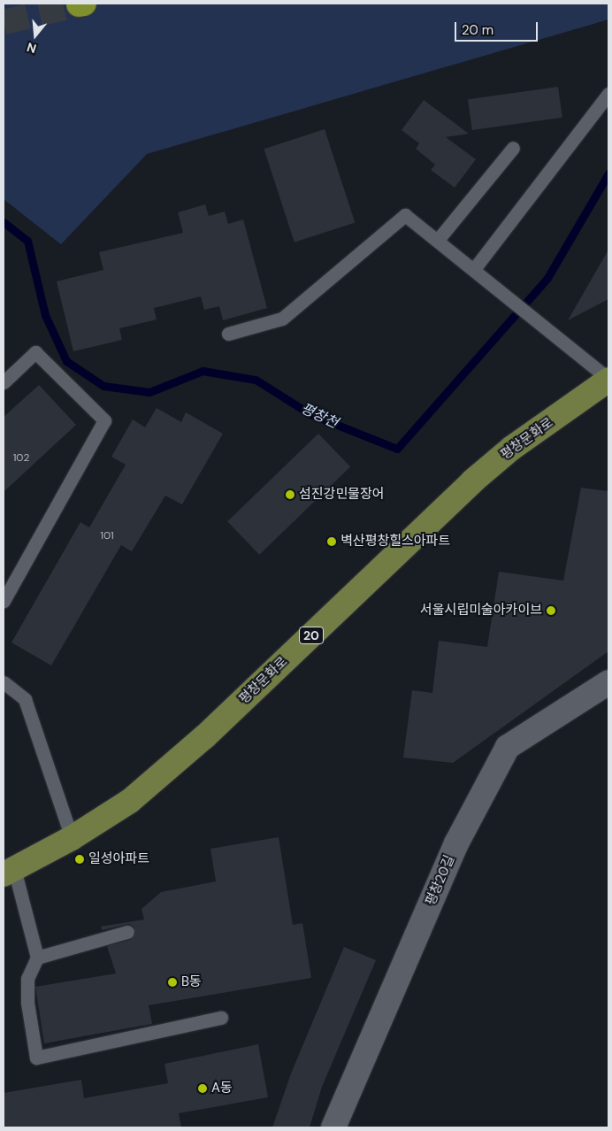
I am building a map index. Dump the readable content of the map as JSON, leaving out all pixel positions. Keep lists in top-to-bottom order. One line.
{"streets":{"main road":["평창문화로","20"],"street":["평창20길"]},"water":["평창천"],"places":["섬진강민물장어","벽산평창힐스아파트","서울시립미술아카이브","일성아파트","B동","A동"],"house_numbers":["102","101"],"scale_bar":"20 m","north":"bottom"}
